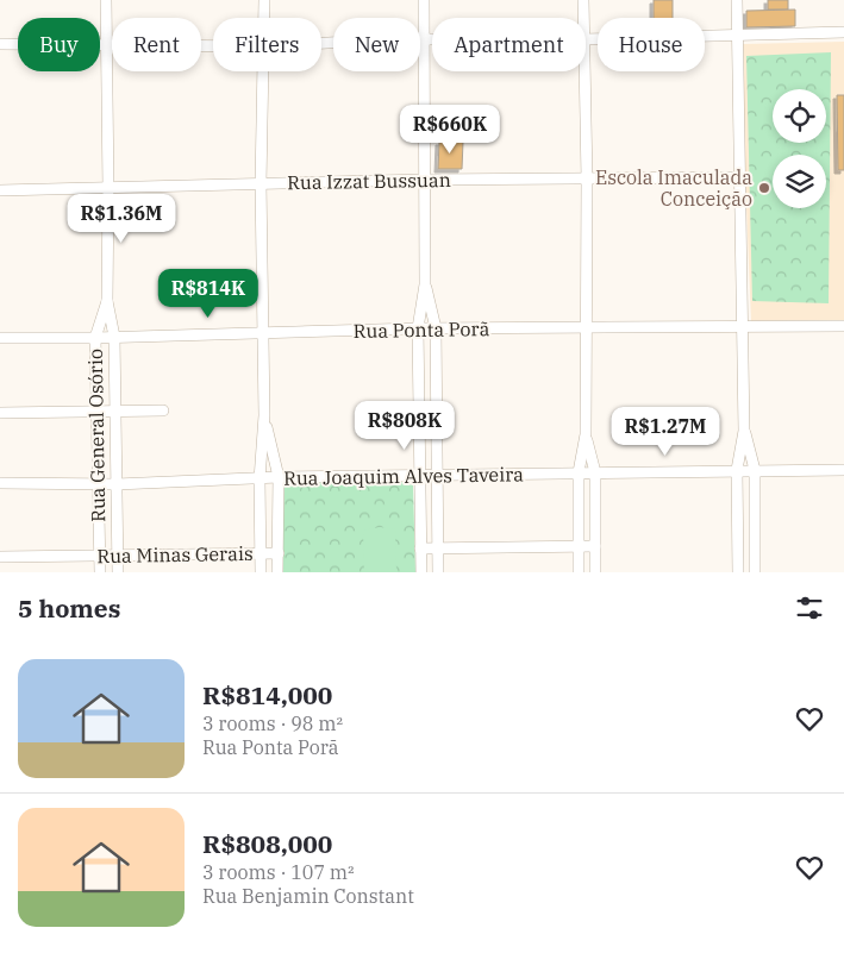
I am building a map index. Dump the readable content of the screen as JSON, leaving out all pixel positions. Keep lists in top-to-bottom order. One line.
{"streets":{"street":["Rua Izzat Bussuan","Rua Ponta Porã","Rua General Osório","Rua Joaquim Alves Taveira","Rua Minas Gerais"]},"crossings":[["Rua Izzat Bussuan","Rua General Osório"],["Rua Ponta Porã","Rua General Osório"],["Rua General Osório","Rua Joaquim Alves Taveira"],["Rua General Osório","Rua Minas Gerais"]],"places":["Escola Imaculada Conceição"],"page":{"chip":["Buy","Rent","Filters","New","Apartment","House"],"price":["R$660K","R$1.36M","R$814K","R$808K","R$1.27M"],"heading":"5 homes","list":[{"name":"R$814,000","note":"3 rooms · 98 m² · Rua Ponta Porã"},{"name":"R$808,000","note":"3 rooms · 107 m² · Rua Benjamin Constant"}]}}
